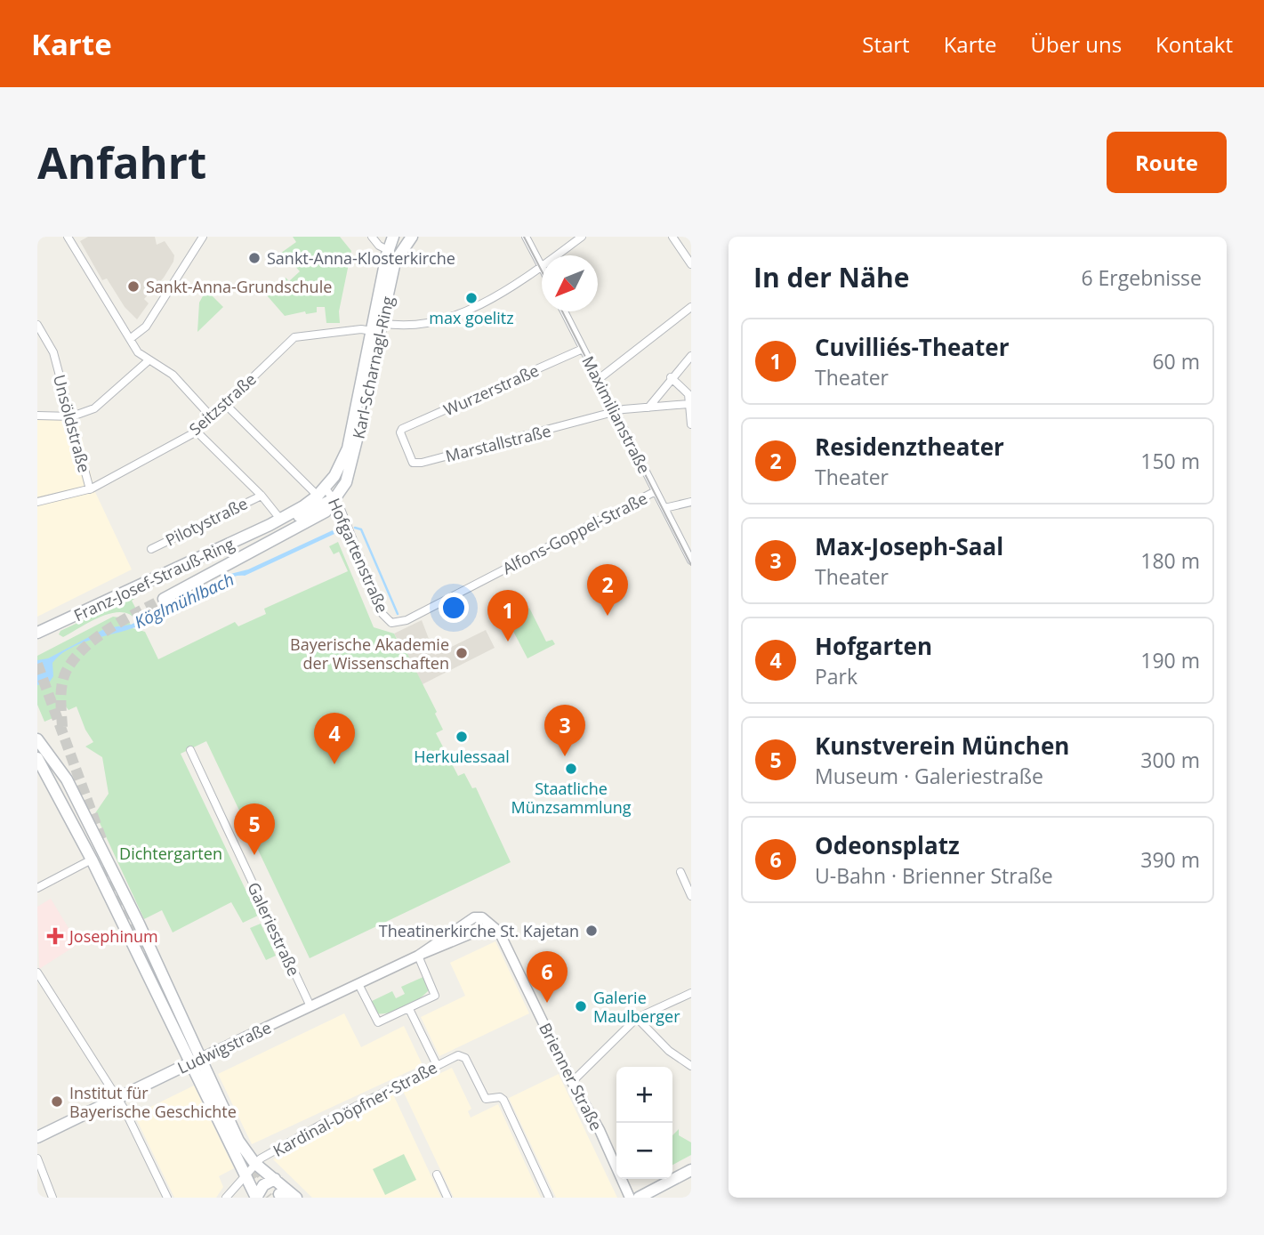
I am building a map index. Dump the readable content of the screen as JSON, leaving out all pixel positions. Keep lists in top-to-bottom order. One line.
{"streets":{"main road":["Karl-Scharnagl-Ring","Franz-Josef-Strauß-Ring","Ludwigstraße"],"street":["Wurzerstraße","Seitzstraße","Maximilianstraße","Unsöldstraße","Marstallstraße","Pilotystraße","Alfons-Goppel-Straße","Hofgartenstraße","Galeriestraße","Brienner Straße","Kardinal-Döpfner-Straße"]},"crossings":[["Karl-Scharnagl-Ring","Seitzstraße"],["Karl-Scharnagl-Ring","Hofgartenstraße"],["Karl-Scharnagl-Ring","Franz-Josef-Strauß-Ring"],["Wurzerstraße","Maximilianstraße"],["Wurzerstraße","Marstallstraße"],["Seitzstraße","Unsöldstraße"],["Seitzstraße","Hofgartenstraße"],["Maximilianstraße","Marstallstraße"],["Maximilianstraße","Alfons-Goppel-Straße"],["Alfons-Goppel-Straße","Hofgartenstraße"],["Hofgartenstraße","Franz-Josef-Strauß-Ring"],["Galeriestraße","Ludwigstraße"],["Ludwigstraße","Brienner Straße"]],"water":["Köglmühlbach"],"parks":["Dichtergarten"],"places":{"other":["Sankt-Anna-Klosterkirche","Sankt-Anna-Grundschule","max goelitz","Bayerische Akademie der Wissenschaften","Herkulessaal","Staatliche Münzsammlung","Theatinerkirche St. Kajetan","Galerie Maulberger","Institut für Bayerische Geschichte"],"health":["Josephinum"]},"north":"bottom left","page":{"header":"Karte","nav":["Start","Karte","Über uns","Kontakt"],"buttons":"Route","title":"Anfahrt","heading":["In der Nähe","6 Ergebnisse"],"list":[{"mark":"1","name":"Cuvilliés-Theater","note":"Theater","value":"60 m"},{"mark":"2","name":"Residenztheater","note":"Theater","value":"150 m"},{"mark":"3","name":"Max-Joseph-Saal","note":"Theater","value":"180 m"},{"mark":"4","name":"Hofgarten","note":"Park","value":"190 m"},{"mark":"5","name":"Kunstverein München","note":"Museum · Galeriestraße","value":"300 m"},{"mark":"6","name":"Odeonsplatz","note":"U-Bahn · Brienner Straße","value":"390 m"}],"pins":["2","1","3","4","5","6"],"map_buttons":["+","−"]}}
